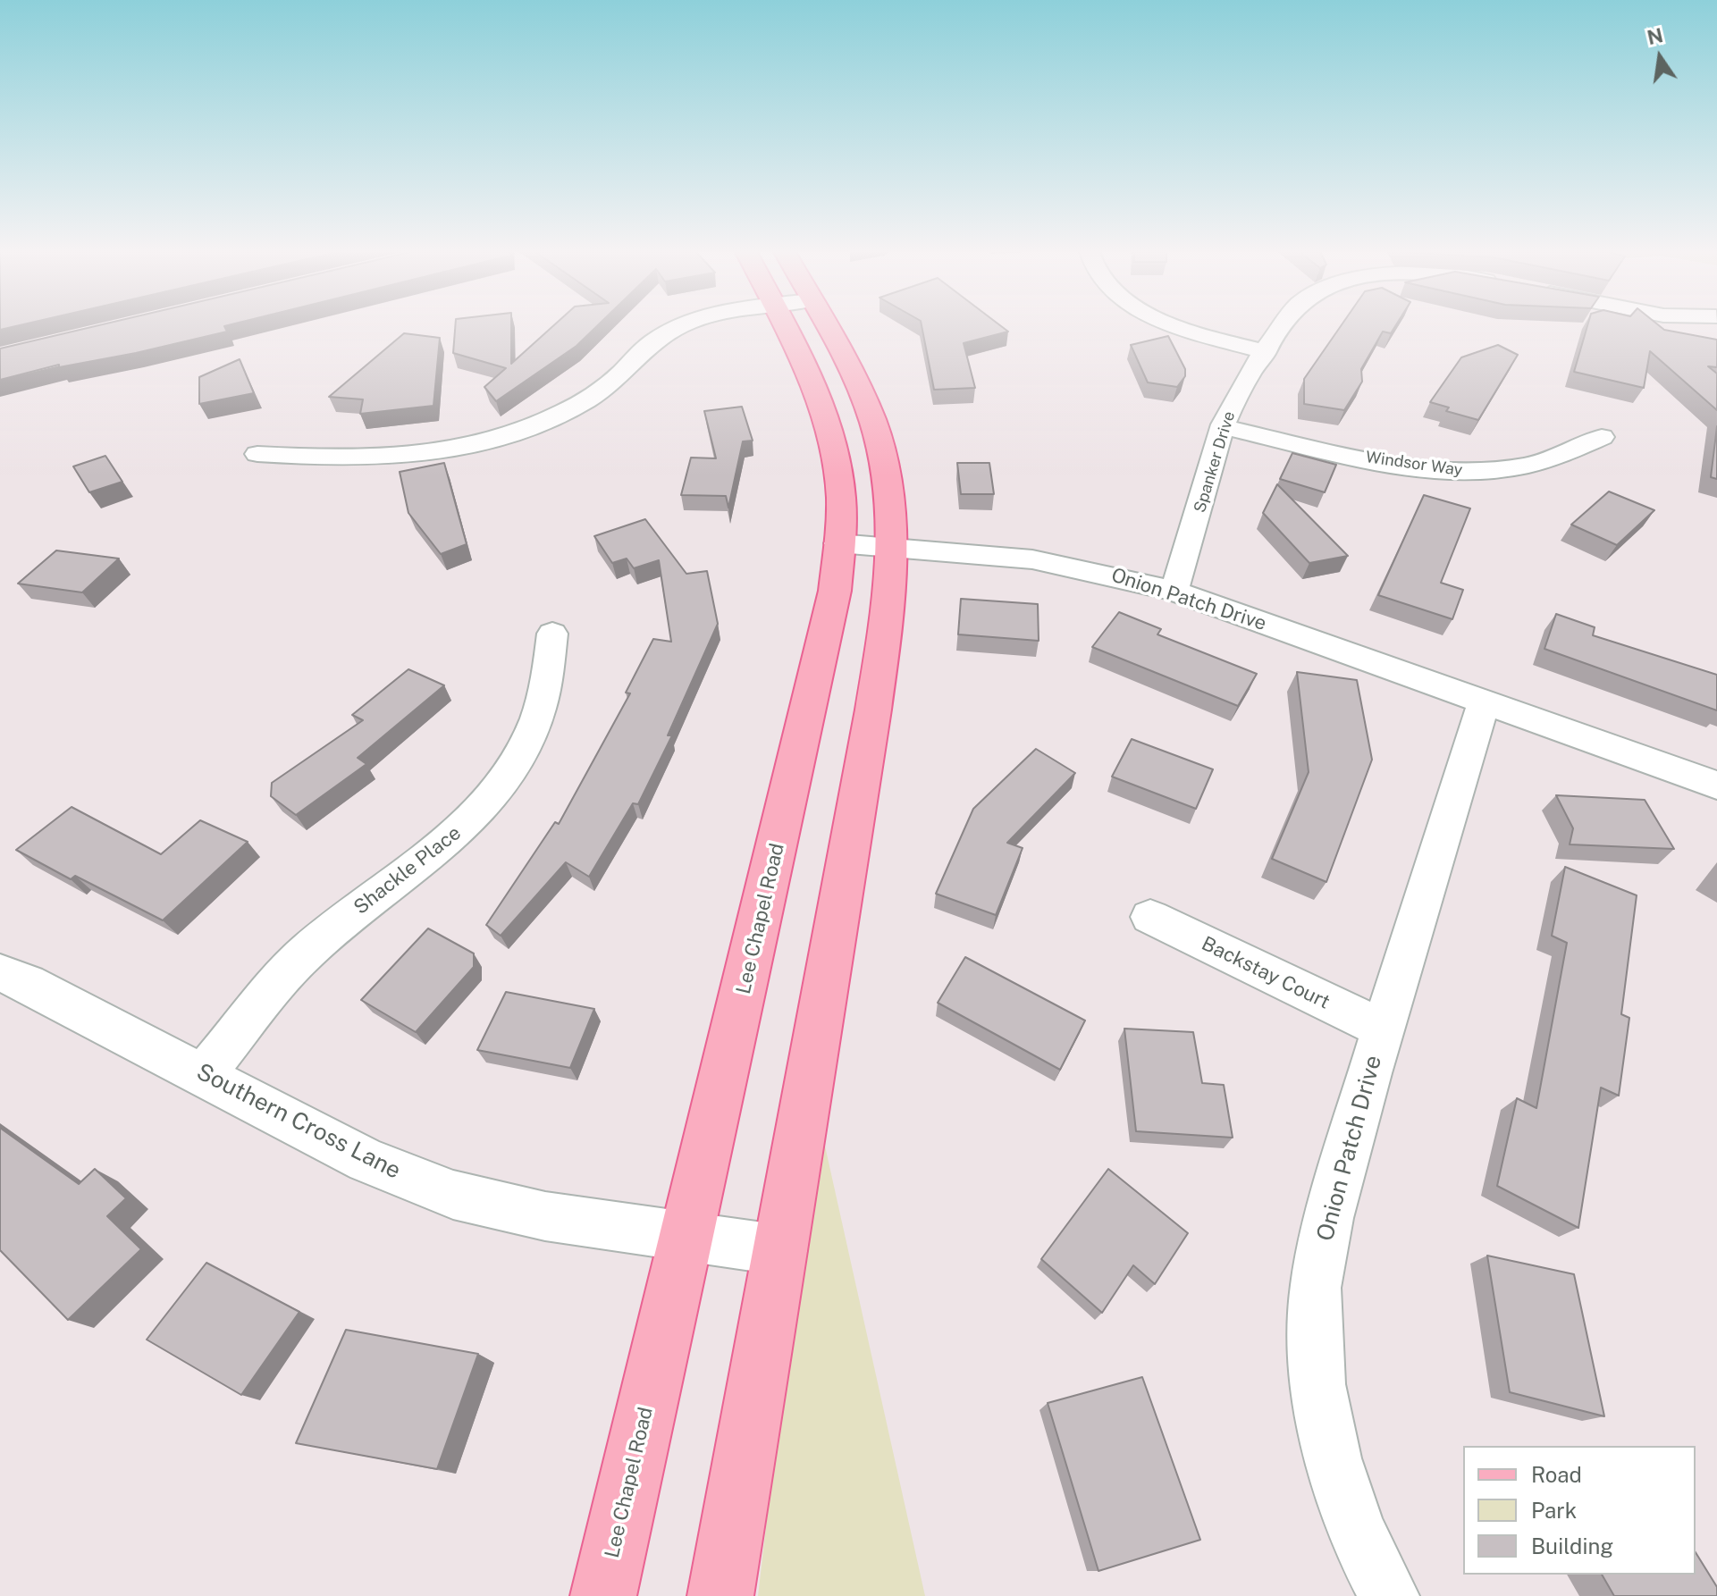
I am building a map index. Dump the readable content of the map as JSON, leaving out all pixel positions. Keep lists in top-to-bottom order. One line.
{"streets":{"main road":["Lee Chapel Road"],"street":["Spanker Drive","Windsor Way","Onion Patch Drive","Shackle Place","Backstay Court","Southern Cross Lane"]},"crossings":[["Spanker Drive","Windsor Way"],["Spanker Drive","Onion Patch Drive"],["Onion Patch Drive","Lee Chapel Road"],["Onion Patch Drive","Backstay Court"],["Shackle Place","Southern Cross Lane"],["Lee Chapel Road","Southern Cross Lane"]],"legend":["Road","Park","Building"],"north":"top"}
